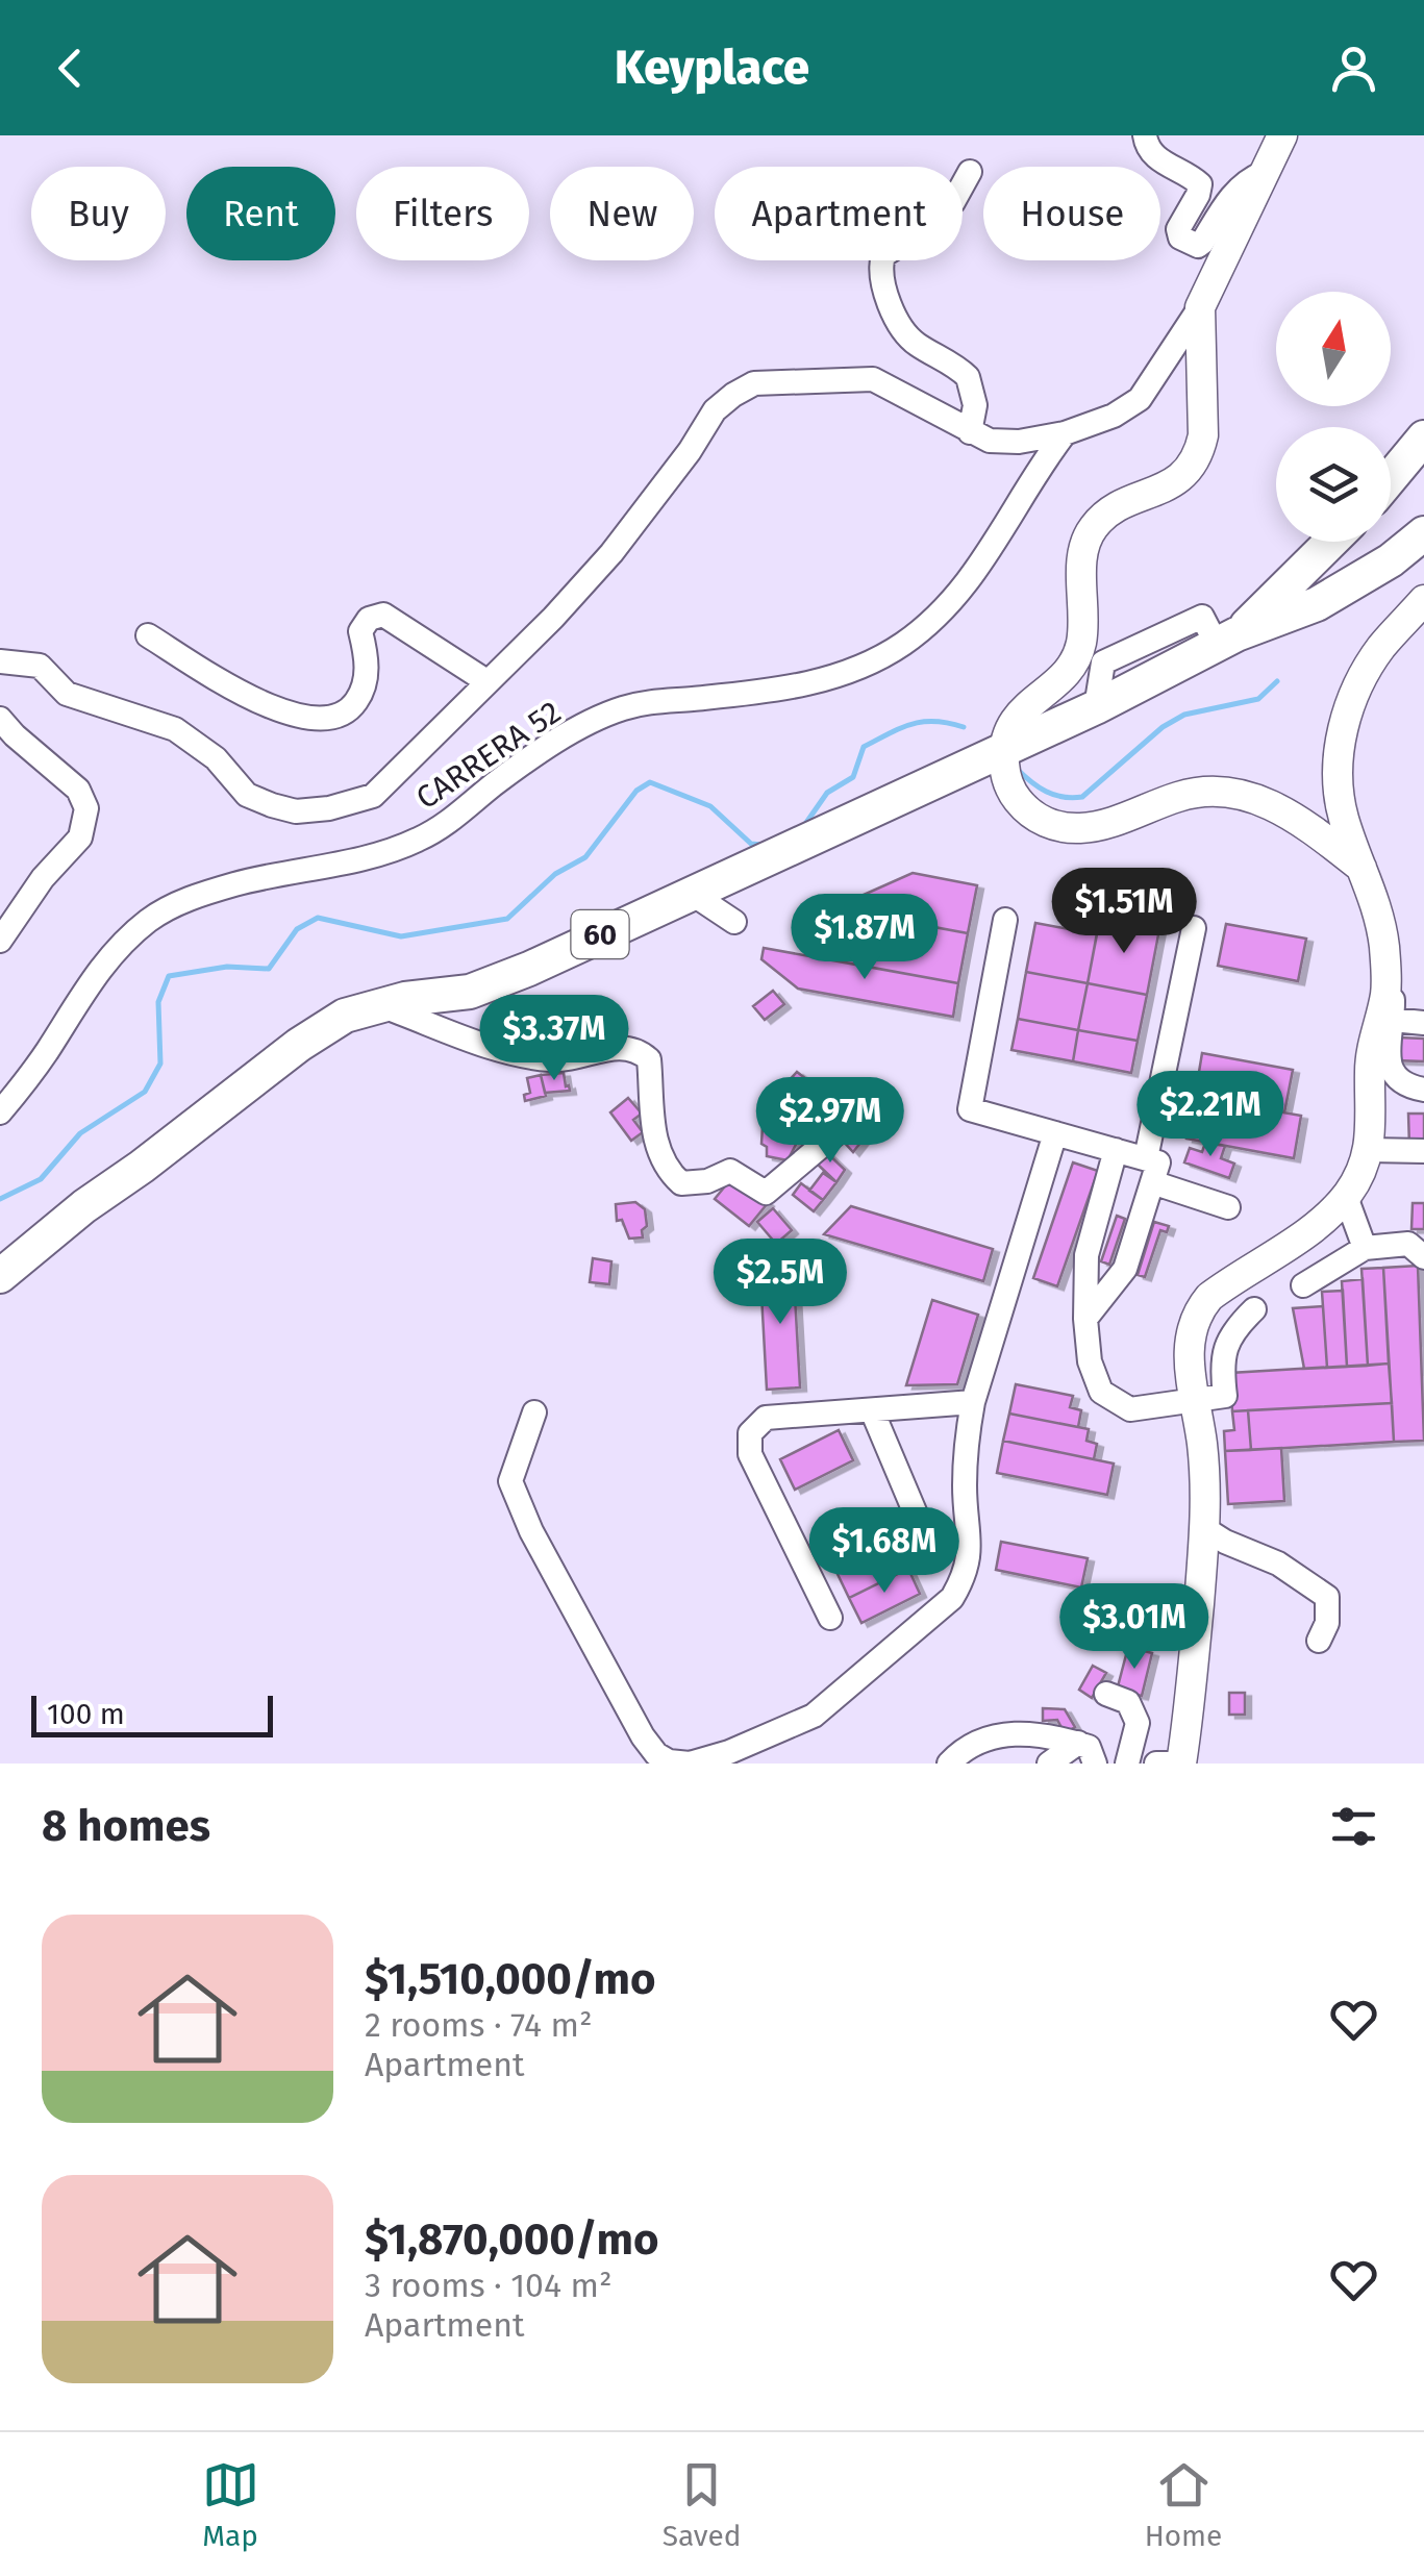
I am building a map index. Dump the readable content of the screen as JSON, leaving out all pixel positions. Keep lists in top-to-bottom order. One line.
{"streets":{"highway":["60"],"street":["CARRERA 52"]},"scale_bar":"100 m","north":"top","page":{"header":"Keyplace","chip":["Buy","Rent","Filters","New","Apartment","House"],"price":["$1.51M","$1.87M","$3.37M","$2.21M","$2.97M","$2.5M","$1.68M","$3.01M"],"scale":"100 m","heading":"8 homes","list":[{"name":"$1,510,000/mo","note":"2 rooms · 74 m² · Apartment"},{"name":"$1,870,000/mo","note":"3 rooms · 104 m² · Apartment"}],"tabs":["Map","Saved","Home"]}}
